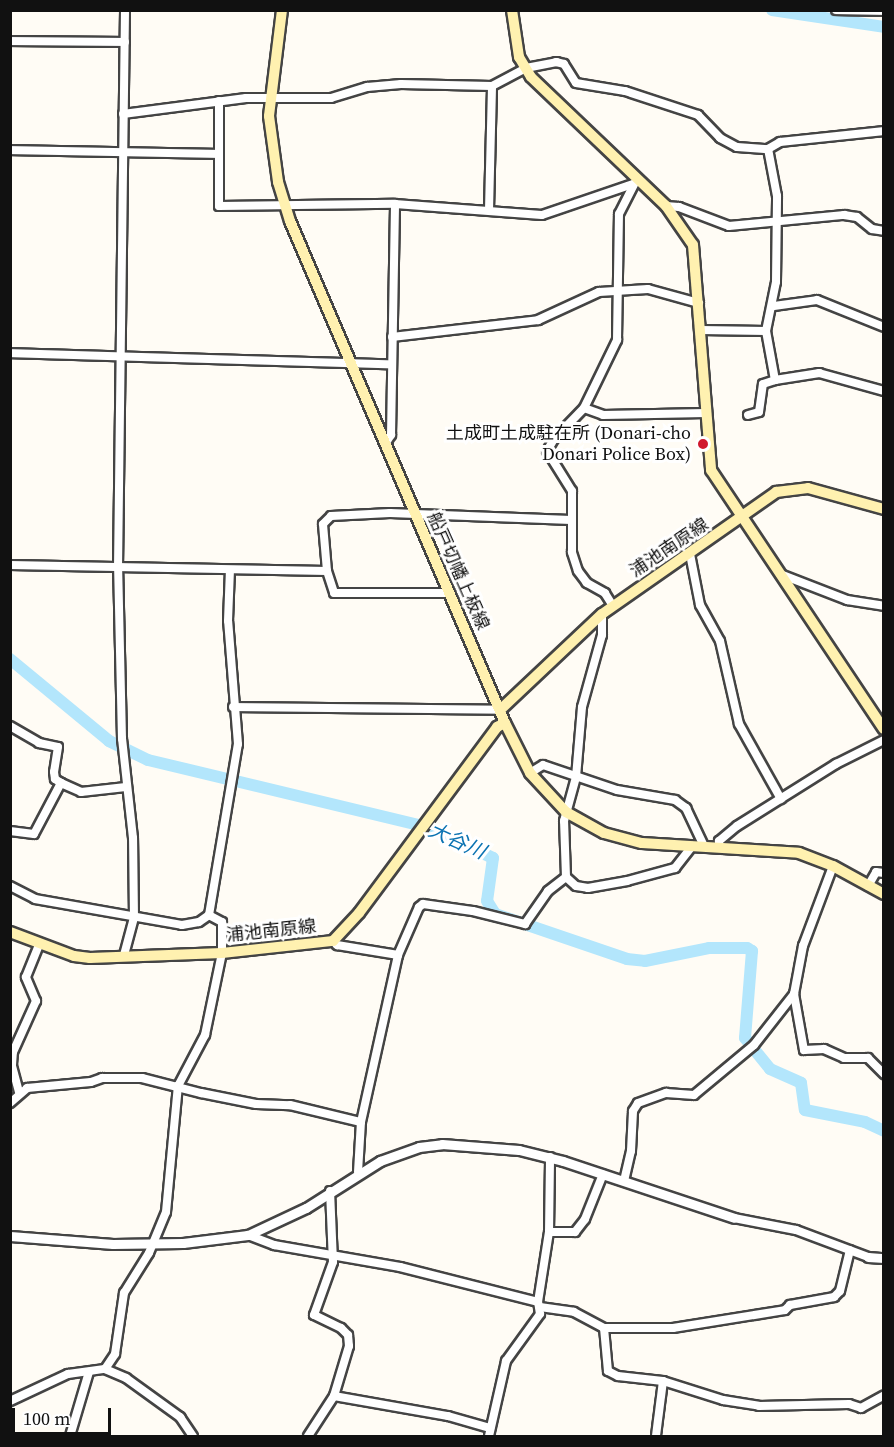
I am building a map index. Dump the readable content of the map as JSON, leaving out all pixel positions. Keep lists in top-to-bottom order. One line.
{"streets":{"main road":["浦池南原線","船戸切幡上板線"]},"crossings":[["浦池南原線","船戸切幡上板線"]],"water":["大谷川"],"places":["土成町土成駐在所 (Donari-cho Donari Police Box)"],"scale_bar":"100 m"}
